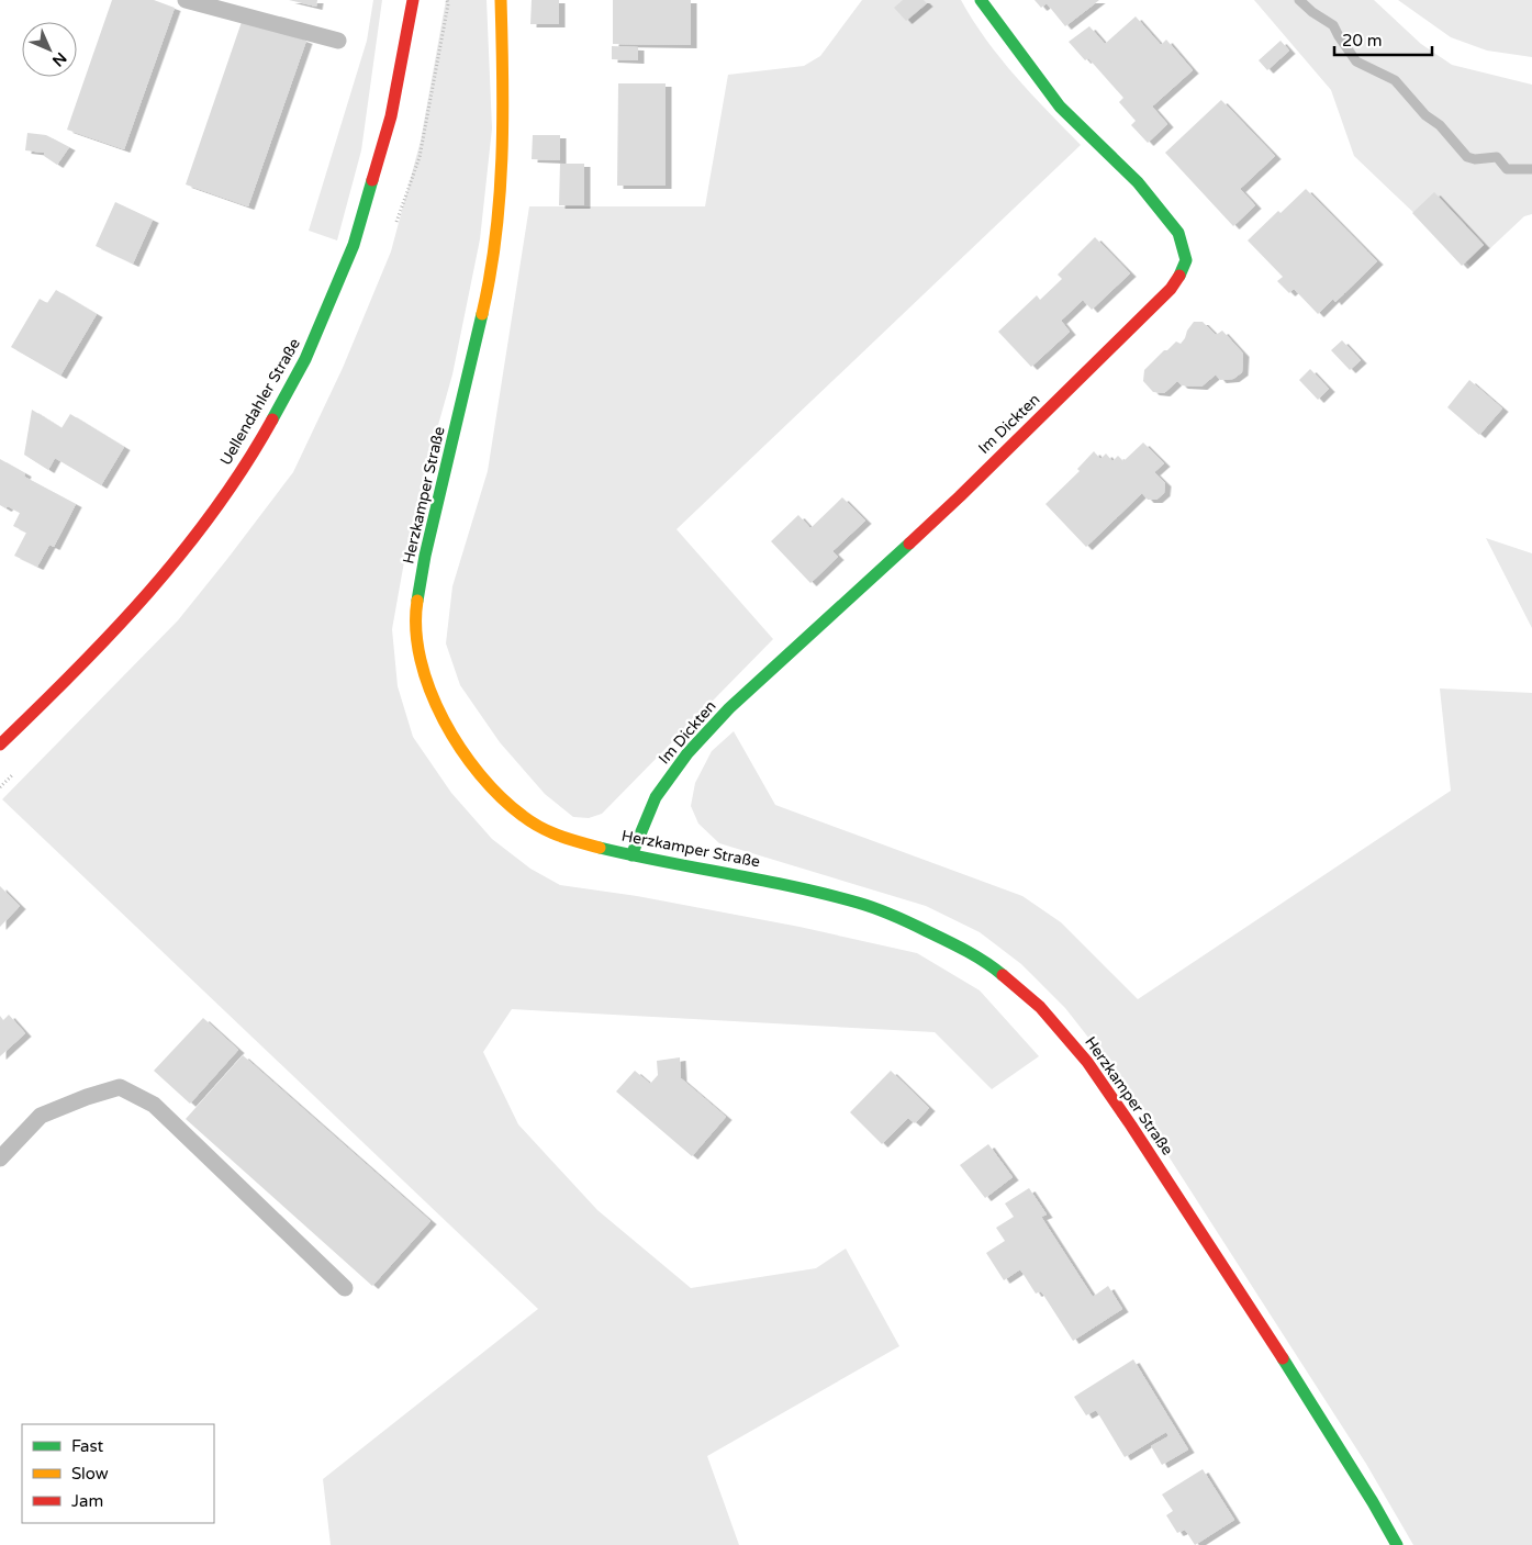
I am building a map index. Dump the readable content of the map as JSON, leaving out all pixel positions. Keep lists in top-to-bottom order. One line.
{"streets":{"main road":["Uellendahler Straße","Im Dickten","Herzkamper Straße"]},"crossings":[["Im Dickten","Herzkamper Straße"]],"legend":["Fast","Slow","Jam"],"scale_bar":"20 m","north":"bottom right"}
